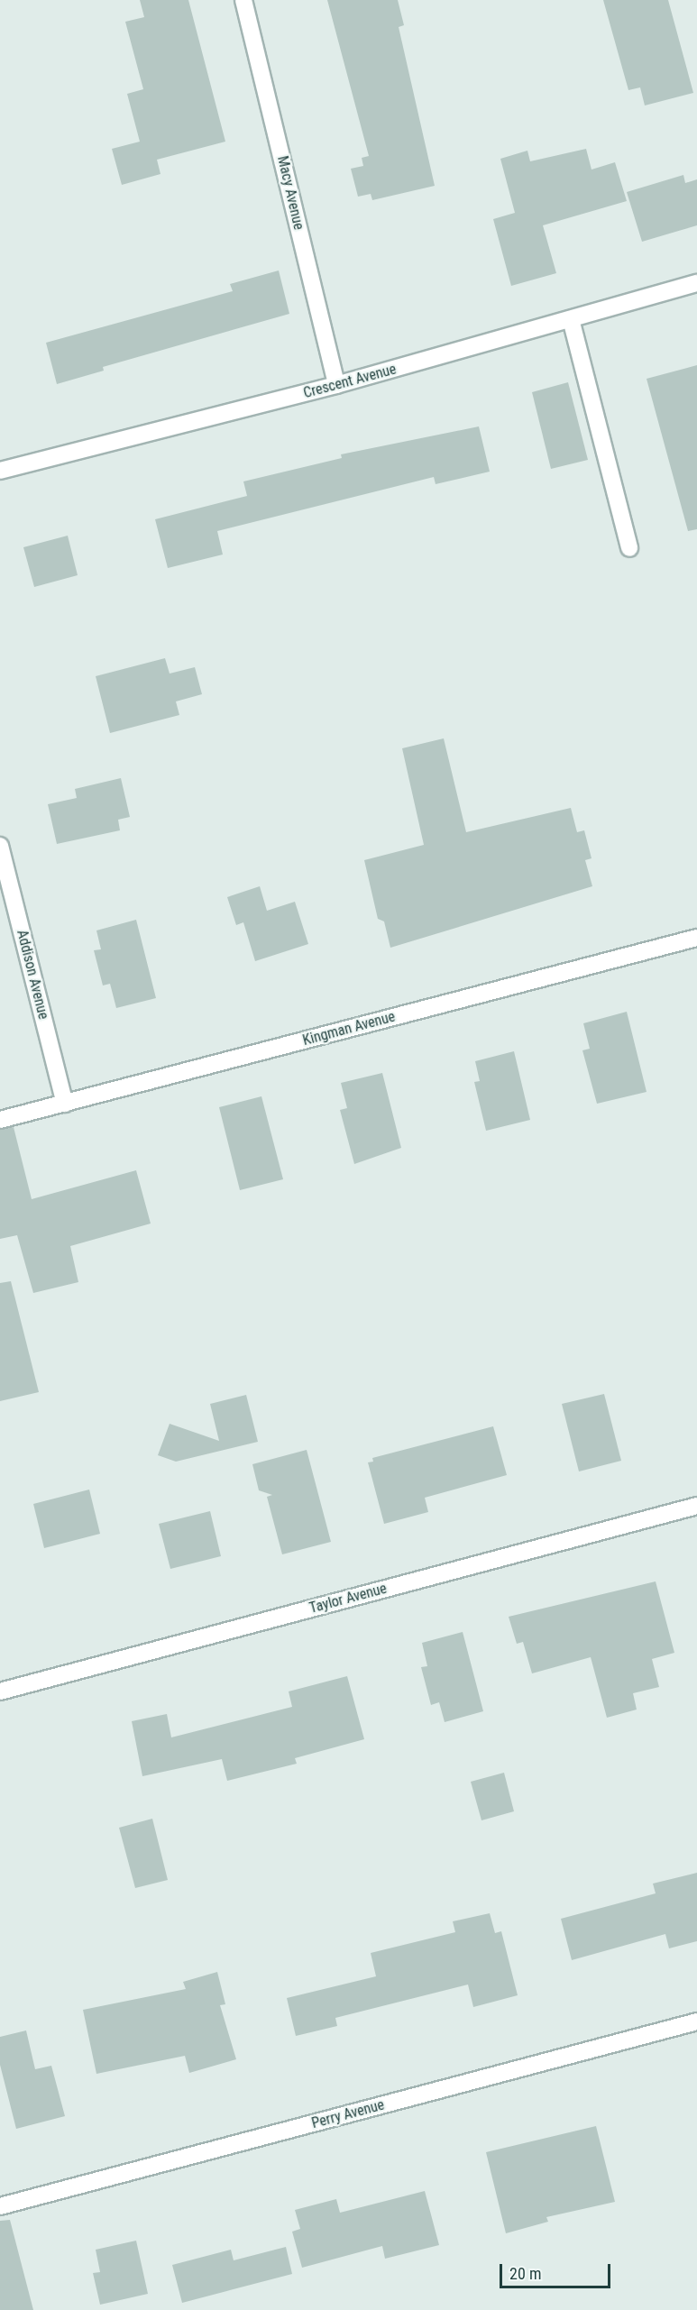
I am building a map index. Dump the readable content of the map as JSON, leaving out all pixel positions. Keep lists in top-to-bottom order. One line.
{"streets":{"street":["Macy Avenue","Crescent Avenue","Addison Avenue","Kingman Avenue","Taylor Avenue","Perry Avenue"]},"crossings":[["Macy Avenue","Crescent Avenue"],["Addison Avenue","Kingman Avenue"]],"scale_bar":"20 m"}
